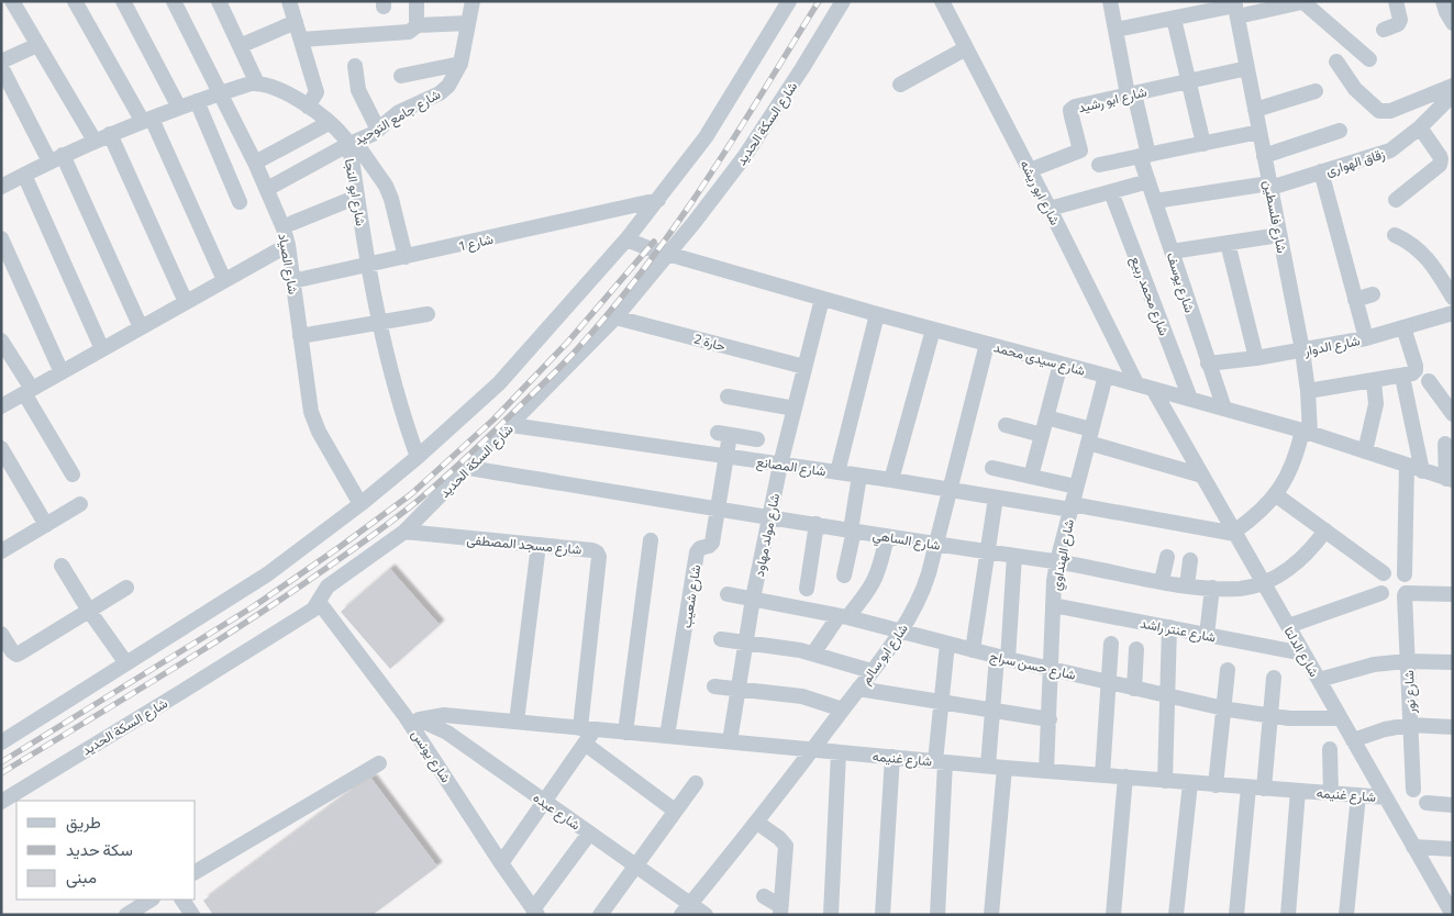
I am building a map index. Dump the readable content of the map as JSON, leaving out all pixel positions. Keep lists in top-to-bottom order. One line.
{"streets":{"street":["شارع ابو رشيد","شارع جامع التوحيد","شارع السكة الحديد","زقاق الهوارى","شارع ابو النجا","شارع ابو ريشه","شارع فلسطين","شارع 1","شارع الصياد","شارع يوسف","شارع محمد ربيع","حارة 2","شارع الدوار","شارع سيدى محمد","شارع المصانع","شارع مولد مهاود","شارع الساهي","شارع مسجد المصطفى","شارع الهنداوي","شارع شعيب","شارع عنتر راشد","شارع الدلتا","شارع ابو سالم","شارع حسن سراج","شارع نور","شارع يونس","شارع غنيمه","شارع عبده"]},"crossings":[["شارع ابو رشيد","شارع ابو ريشه"],["شارع ابو رشيد","شارع فلسطين"],["شارع ابو رشيد","شارع يوسف"],["شارع جامع التوحيد","شارع ابو النجا"],["شارع جامع التوحيد","شارع الصياد"],["شارع السكة الحديد","حارة 2"],["شارع السكة الحديد","شارع سيدى محمد"],["شارع السكة الحديد","شارع المصانع"],["شارع السكة الحديد","شارع الساهي"],["شارع السكة الحديد","شارع مسجد المصطفى"],["شارع السكة الحديد","شارع يونس"],["زقاق الهوارى","شارع فلسطين"],["زقاق الهوارى","شارع يوسف"],["شارع ابو النجا","شارع 1"],["شارع ابو ريشه","شارع سيدى محمد"],["شارع فلسطين","شارع الدوار"],["شارع فلسطين","شارع سيدى محمد"],["شارع فلسطين","شارع المصانع"],["شارع فلسطين","شارع الدلتا"],["شارع 1","شارع الصياد"],["شارع يوسف","شارع الدوار"],["شارع يوسف","شارع سيدى محمد"],["شارع محمد ربيع","شارع سيدى محمد"],["حارة 2","شارع مولد مهاود"],["شارع سيدى محمد","شارع مولد مهاود"],["شارع سيدى محمد","شارع الهنداوي"],["شارع سيدى محمد","شارع الدلتا"],["شارع سيدى محمد","شارع ابو سالم"],["شارع المصانع","شارع مولد مهاود"],["شارع المصانع","شارع الهنداوي"],["شارع المصانع","شارع شعيب"],["شارع المصانع","شارع الدلتا"],["شارع المصانع","شارع ابو سالم"],["شارع مولد مهاود","شارع الساهي"],["شارع مولد مهاود","شارع حسن سراج"],["شارع مولد مهاود","شارع غنيمه"],["شارع الساهي","شارع الهنداوي"],["شارع الساهي","شارع شعيب"],["شارع الساهي","شارع الدلتا"],["شارع الساهي","شارع ابو سالم"],["شارع مسجد المصطفى","شارع غنيمه"],["شارع الهنداوي","شارع عنتر راشد"],["شارع الهنداوي","شارع حسن سراج"],["شارع الهنداوي","شارع غنيمه"],["شارع شعيب","شارع غنيمه"],["شارع عنتر راشد","شارع الدلتا"],["شارع الدلتا","شارع حسن سراج"],["شارع الدلتا","شارع غنيمه"],["شارع ابو سالم","شارع حسن سراج"],["شارع ابو سالم","شارع غنيمه"],["شارع ابو سالم","شارع عبده"],["شارع يونس","شارع غنيمه"],["شارع يونس","شارع عبده"],["شارع غنيمه","شارع عبده"]],"legend":["طريق","سكة حديد","مبنى"]}
